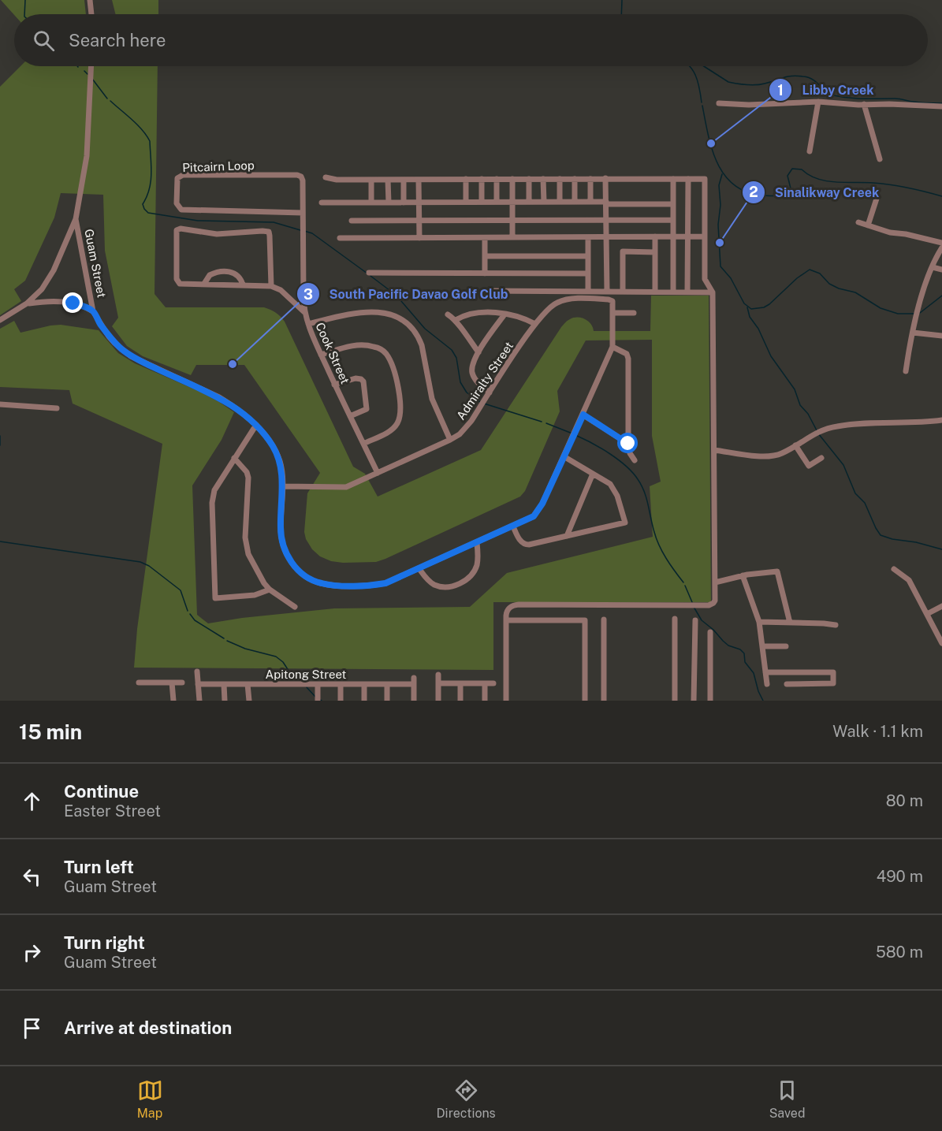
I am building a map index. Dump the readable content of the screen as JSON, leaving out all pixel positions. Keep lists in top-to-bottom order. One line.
{"streets":{"street":["Pitcairn Loop","Guam Street","Cook Street","Admiralty Street","Apitong Street"]},"crossings":[["Pitcairn Loop","Cook Street"],["Guam Street","Admiralty Street"],["Cook Street","Admiralty Street"]],"places":["Libby Creek","Sinalikway Creek","South Pacific Davao Golf Club"],"page":{"search":"Search here","heading":["15 min","Walk · 1.1 km"],"list":[["Continue","Easter Street","80 m"],["Turn left","Guam Street","490 m"],["Turn right","Guam Street","580 m"],"Arrive at destination"],"nav":["Map","Directions","Saved"]}}
